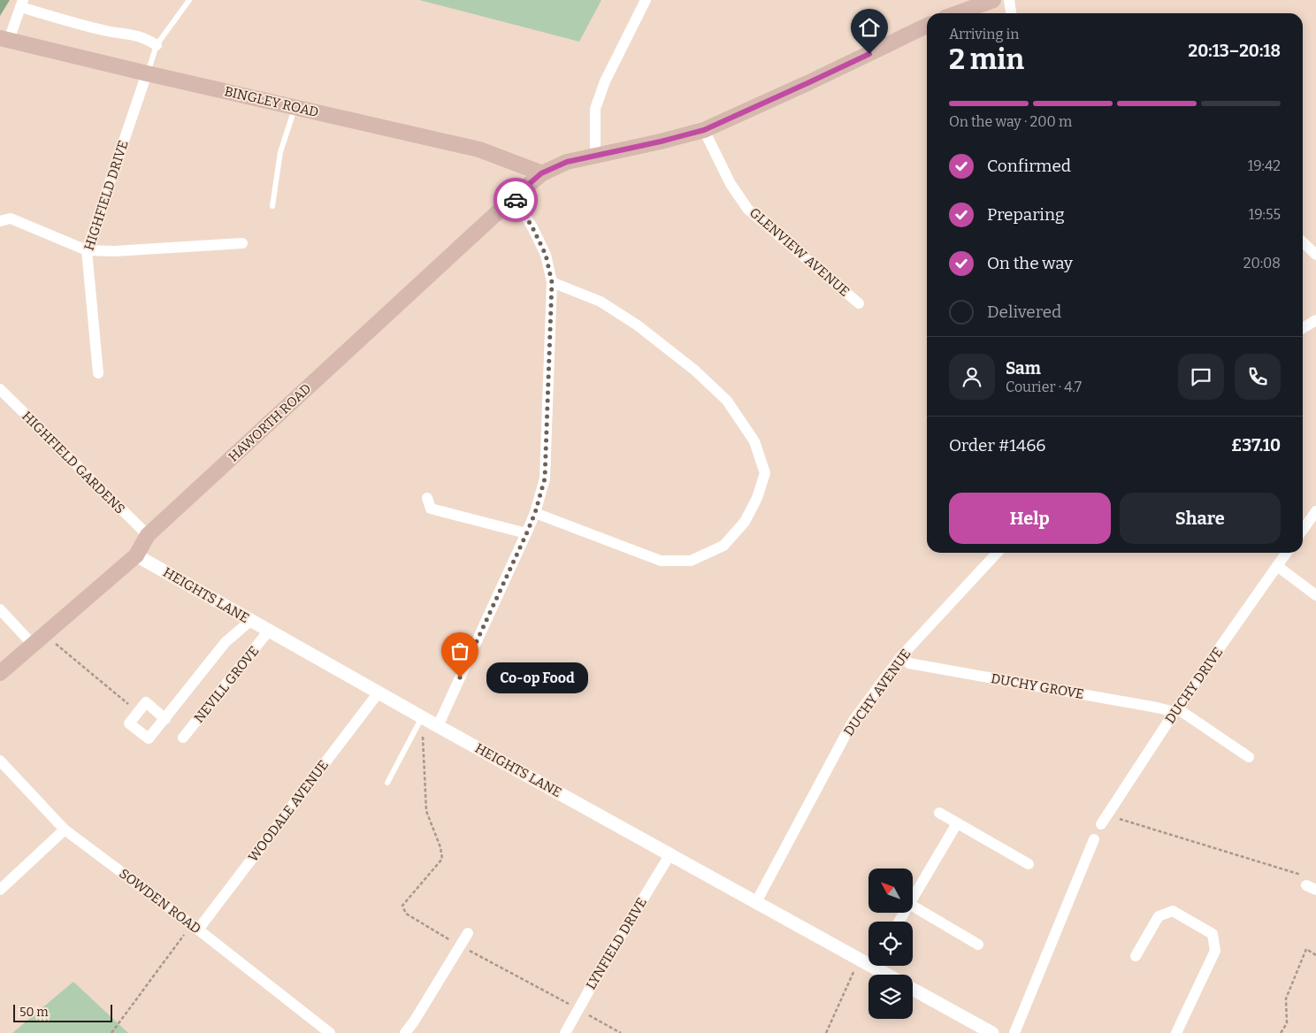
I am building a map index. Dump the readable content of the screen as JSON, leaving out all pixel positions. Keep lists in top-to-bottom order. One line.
{"streets":{"main road":["BINGLEY ROAD","HAWORTH ROAD"],"street":["HIGHFIELD DRIVE","GLENVIEW AVENUE","HIGHFIELD GARDENS","HEIGHTS LANE","NEVILL GROVE","DUCHY DRIVE","DUCHY GROVE","DUCHY AVENUE","WOODALE AVENUE","SOWDEN ROAD","LYNFIELD DRIVE"]},"crossings":[["BINGLEY ROAD","HIGHFIELD DRIVE"],["BINGLEY ROAD","HAWORTH ROAD"],["GLENVIEW AVENUE","HAWORTH ROAD"],["HAWORTH ROAD","HIGHFIELD GARDENS"],["HAWORTH ROAD","HEIGHTS LANE"],["HEIGHTS LANE","NEVILL GROVE"],["HEIGHTS LANE","DUCHY AVENUE"],["HEIGHTS LANE","WOODALE AVENUE"],["HEIGHTS LANE","LYNFIELD DRIVE"],["DUCHY DRIVE","DUCHY GROVE"],["DUCHY GROVE","DUCHY AVENUE"],["WOODALE AVENUE","SOWDEN ROAD"]],"places":["Co-op Food"],"scale_bar":"50 m","north":"top left","page":{"heading":["2 min","Arriving in","20:13–20:18"],"panel":["Sam","Courier · 4.7","Order #1466","£37.10"],"bar":"On the way · 200 m","list":[["Confirmed","19:42"],["Preparing","19:55"],["On the way","20:08"],"Delivered"],"buttons":["Help","Share"],"bubble":"Co-op Food","scale":"50 m"}}
